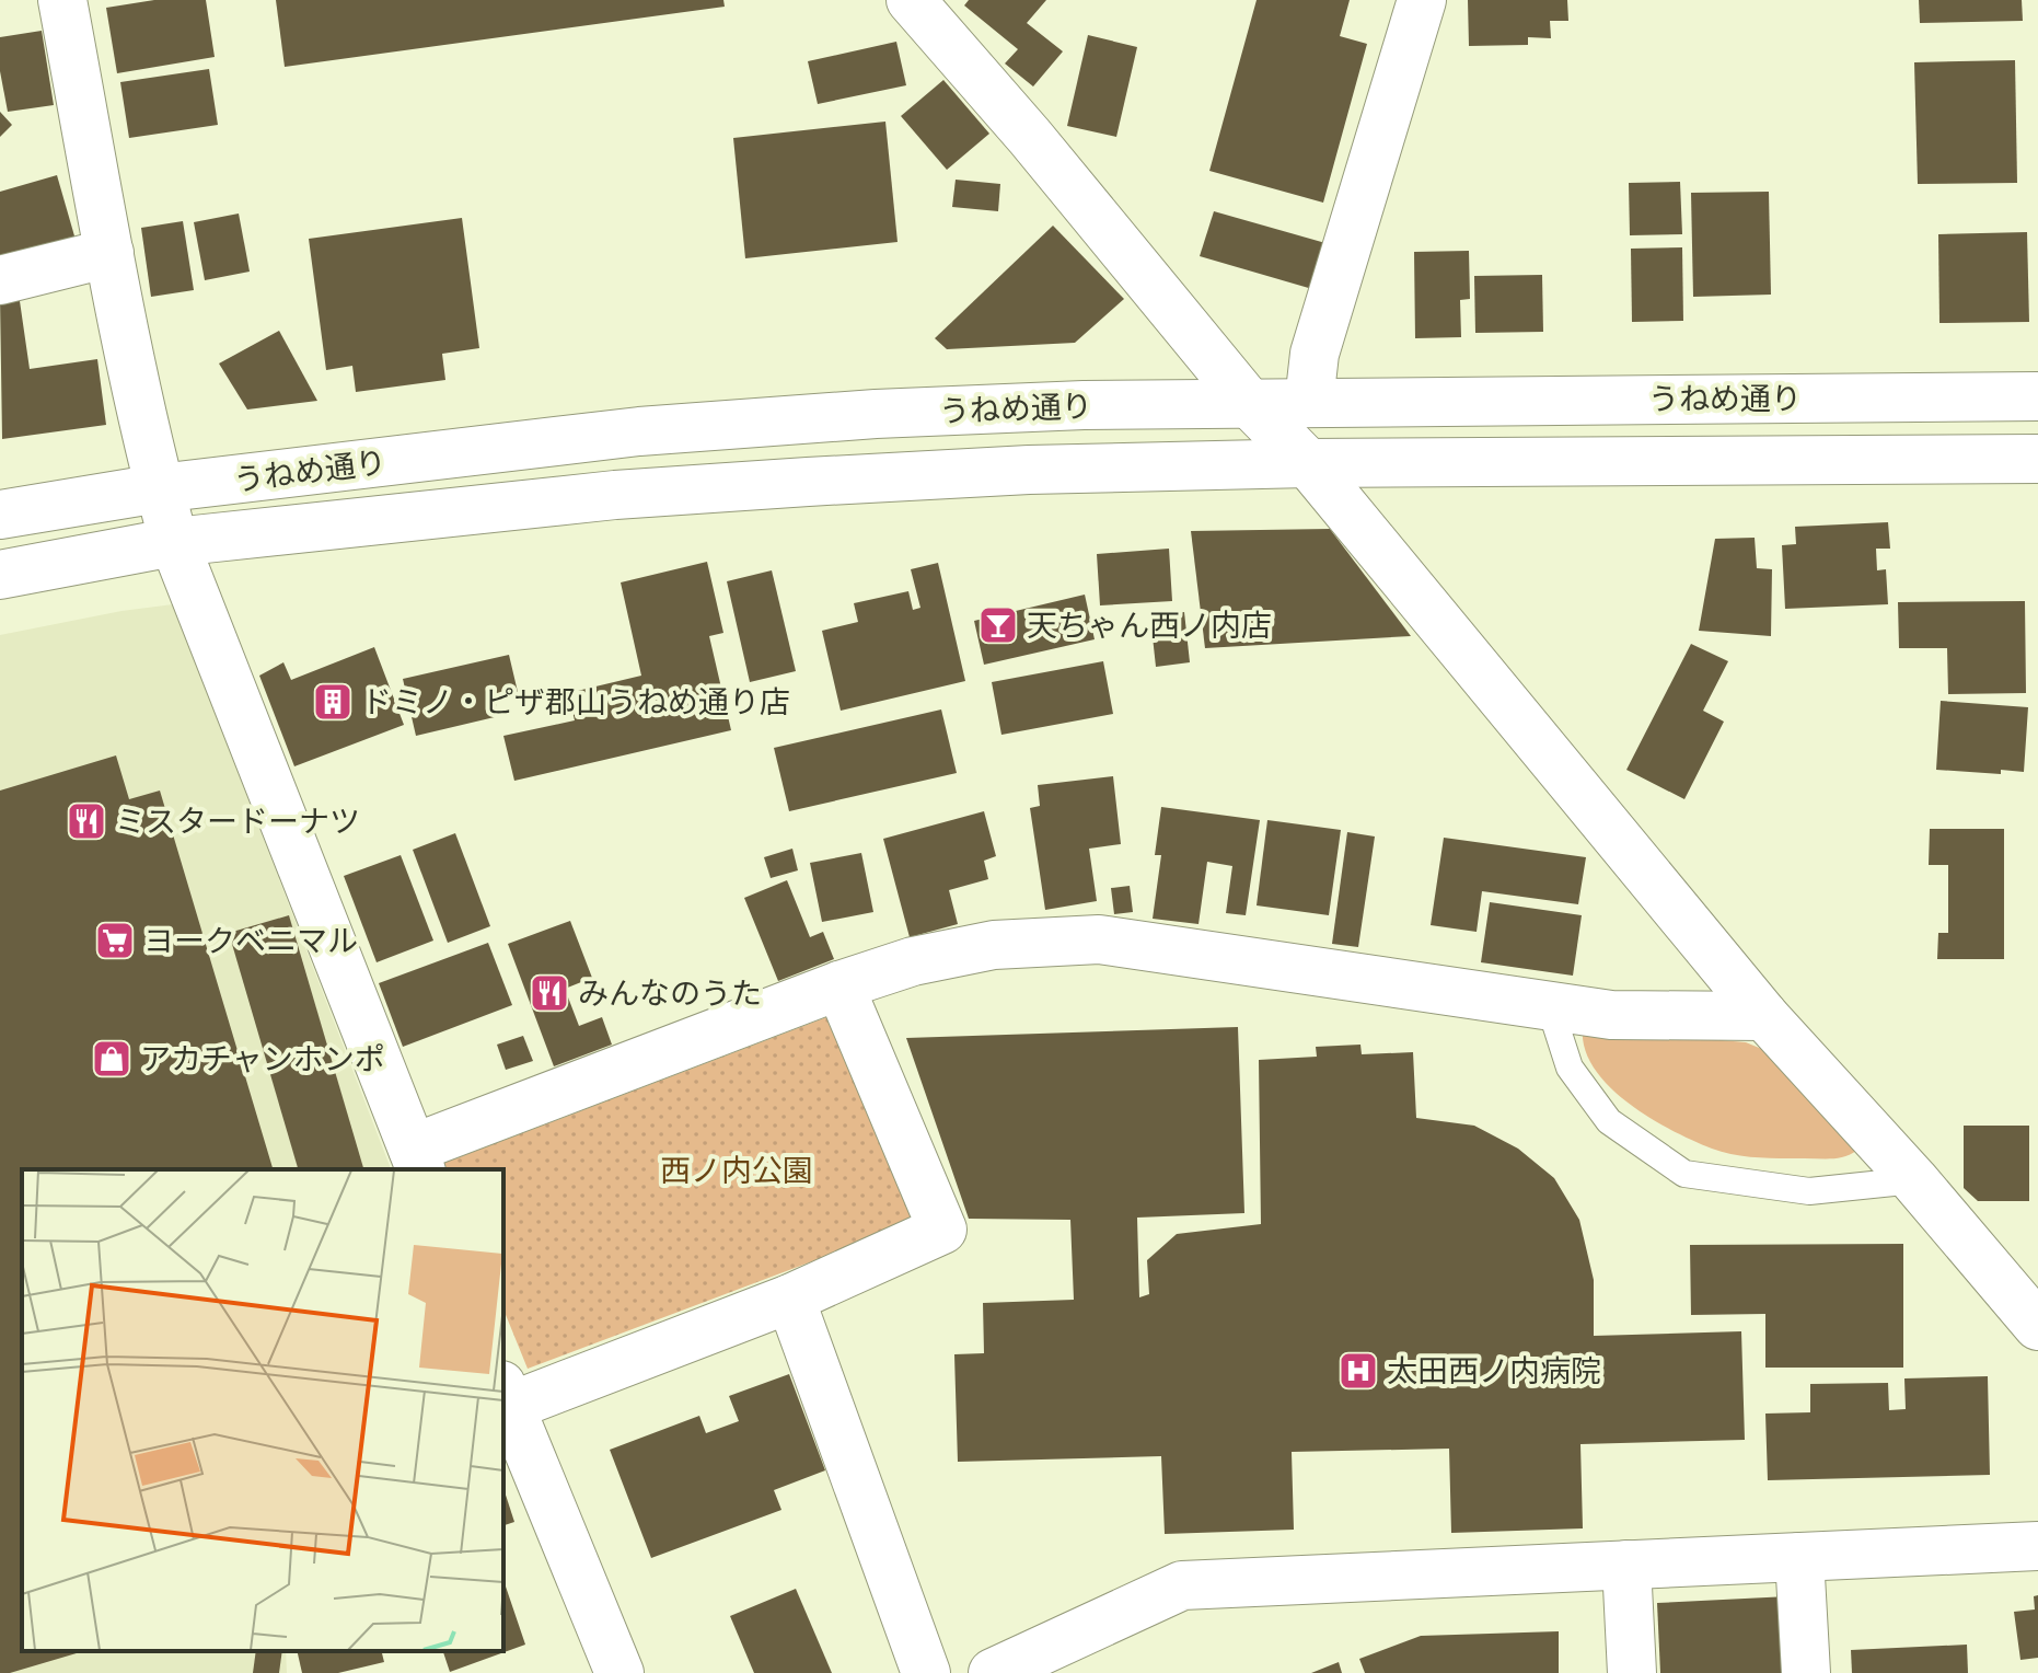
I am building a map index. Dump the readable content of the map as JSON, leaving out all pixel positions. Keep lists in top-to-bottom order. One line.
{"streets":{"street":["うねめ通り"]},"parks":["西ノ内公園"],"places":{"bar":["天ちゃん西ノ内店"],"building":["ドミノ・ピザ郡山うねめ通り店"],"restaurant":["ミスタードーナツ","みんなのうた"],"supermarket":["ヨークベニマル"],"shop":["アカチャンホンポ"],"hospital":["太田西ノ内病院"]}}
